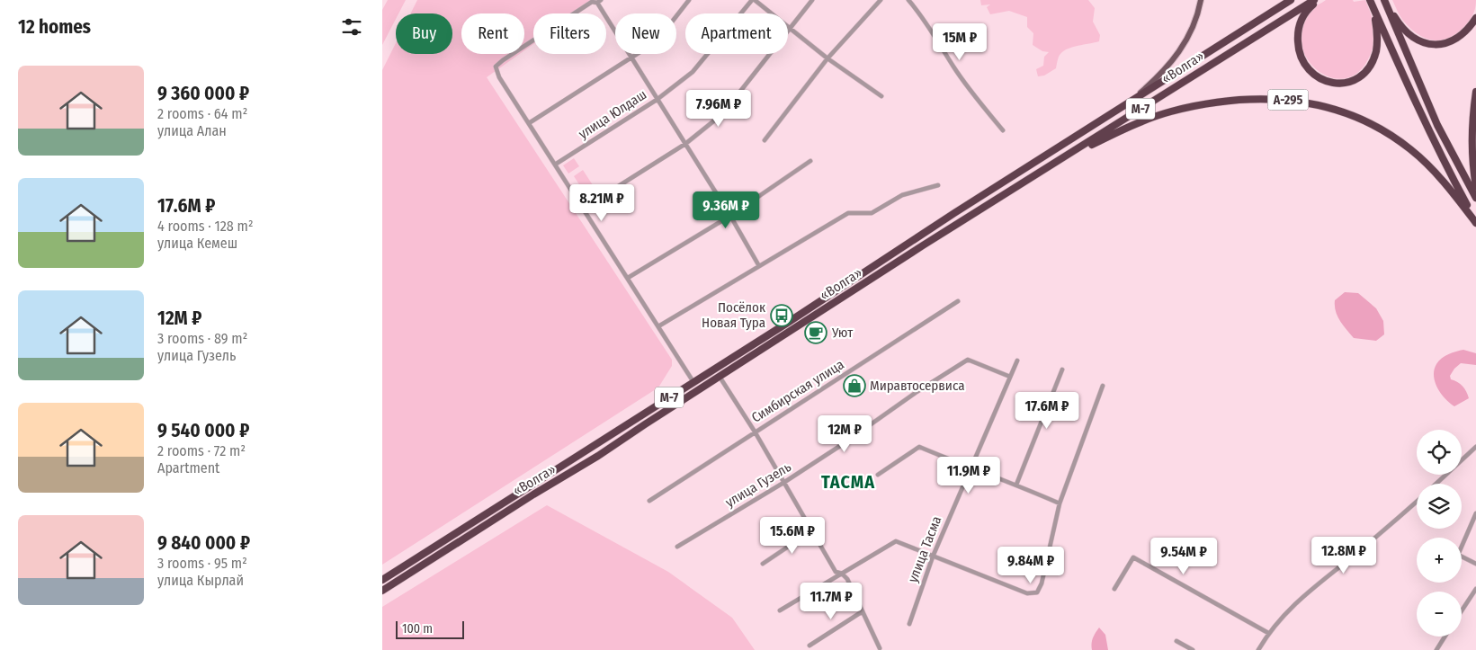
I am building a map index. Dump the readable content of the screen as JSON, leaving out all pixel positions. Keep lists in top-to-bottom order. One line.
{"streets":{"highway":["«Волга»","А-295","М-7"],"street":["улица Юлдаш","Симбирская улица","улица Гузель","улица Тасма"]},"crossings":[["«Волга»","А-295"],["улица Гузель","улица Тасма"]],"districts":["ТАСМА"],"places":{"bus stop":["Посёлок Новая Тура"],"cafe":["Уют"],"shop":["Миравтосервиса"]},"scale_bar":"100 m","page":{"heading":"12 homes","chip":["Buy","Rent","Filters","New","Apartment"],"price":["15M ₽","7.96M ₽","8.21M ₽","9.36M ₽","17.6M ₽","12M ₽","11.9M ₽","15.6M ₽","12.8M ₽","9.54M ₽","9.84M ₽","11.7M ₽"],"list":[{"name":"9 360 000 ₽","note":"2 rooms · 64 m² · улица Алан"},{"name":"17.6M ₽","note":"4 rooms · 128 m² · улица Кемеш"},{"name":"12M ₽","note":"3 rooms · 89 m² · улица Гузель"},{"name":"9 540 000 ₽","note":"2 rooms · 72 m² · Apartment"},{"name":"9 840 000 ₽","note":"3 rooms · 95 m² · улица Кырлай"}],"map_buttons":["+","−"],"scale":"100 m"}}
